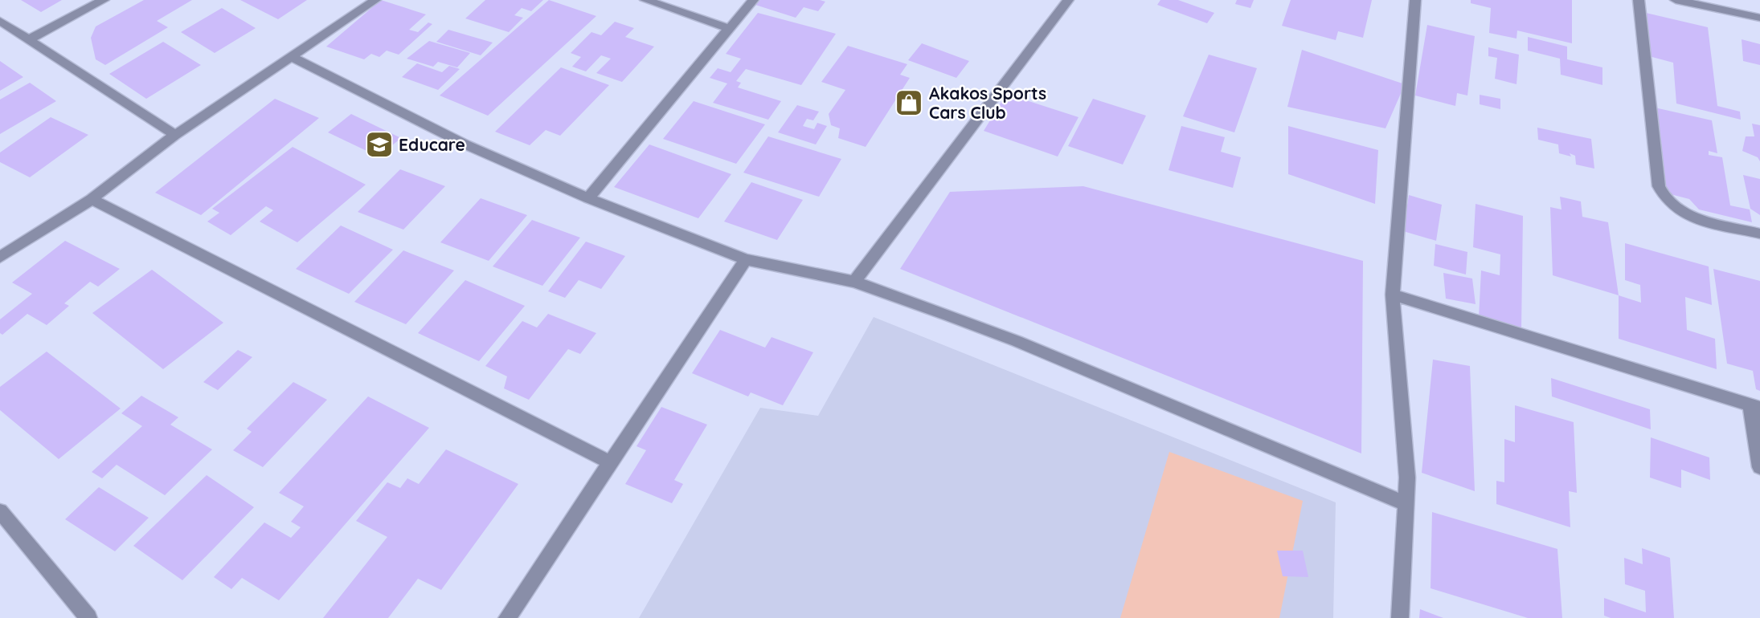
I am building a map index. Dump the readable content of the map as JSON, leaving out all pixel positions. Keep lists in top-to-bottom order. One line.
{"places":{"shop":["Akakos Sports Cars Club"],"school or university":["Educare"]}}
